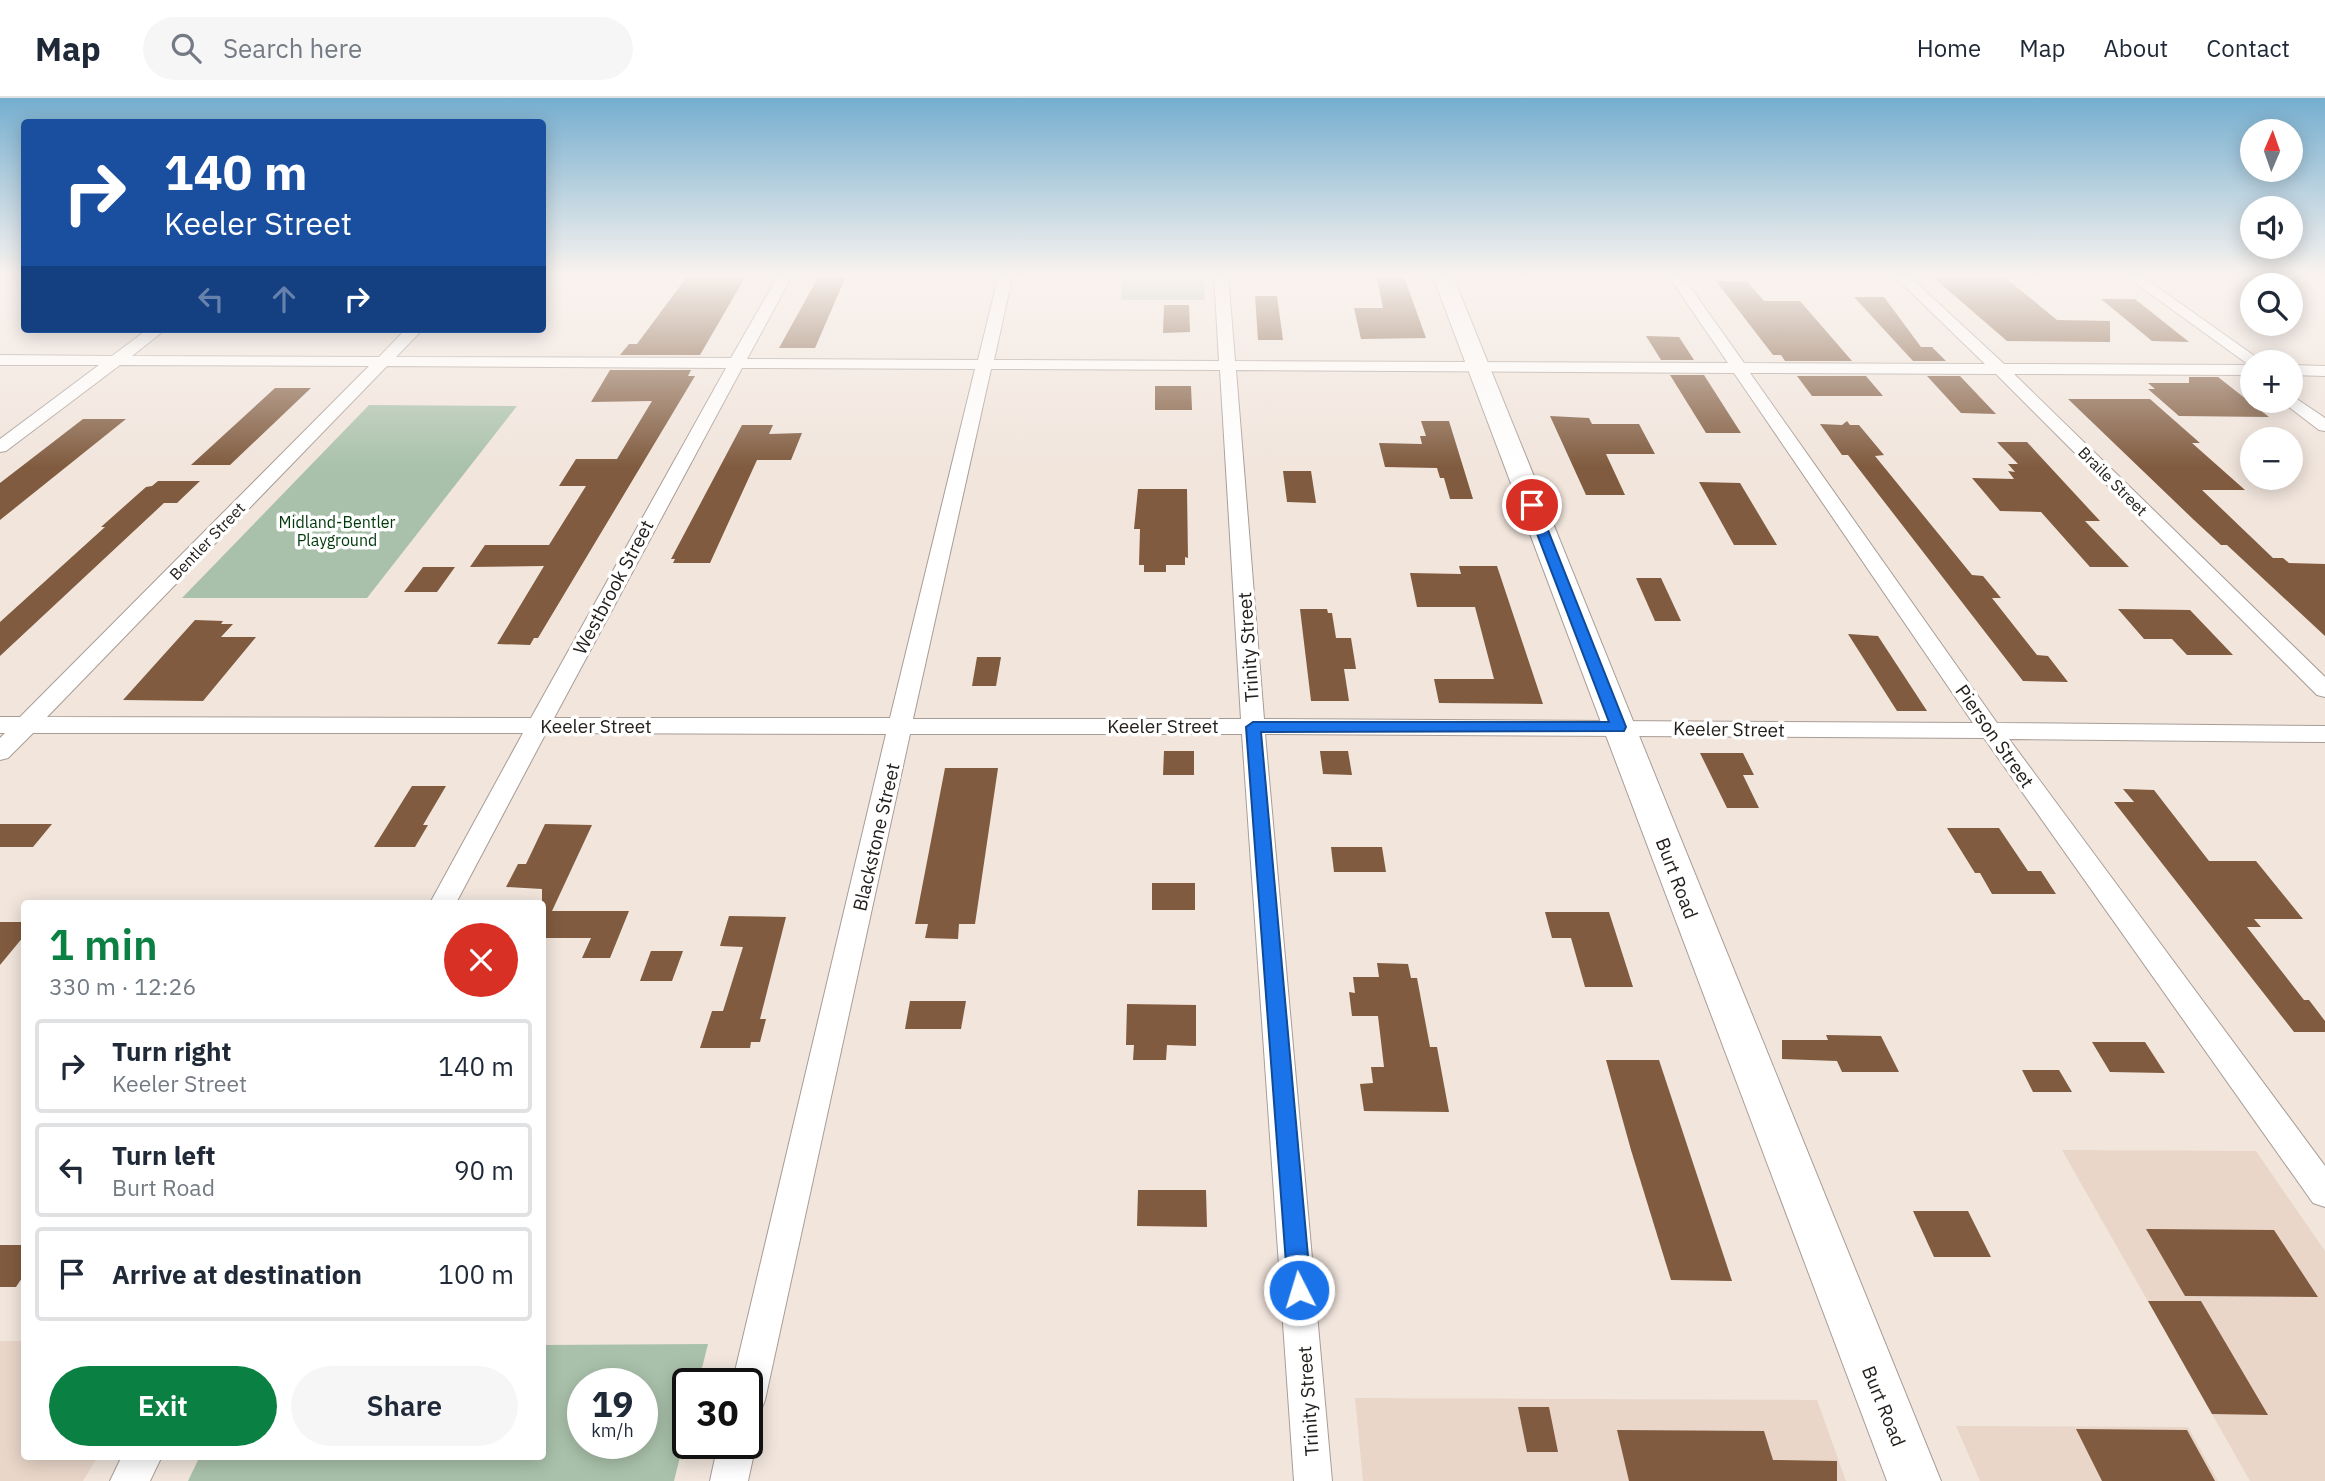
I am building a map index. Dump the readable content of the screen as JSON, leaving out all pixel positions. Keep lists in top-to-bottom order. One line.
{"streets":{"street":["Braile Street","Bentler Street","Westbrook Street","Trinity Street","Keeler Street","Pierson Street","Blackstone Street","Burt Road"]},"crossings":[["Bentler Street","Keeler Street"],["Westbrook Street","Keeler Street"],["Trinity Street","Keeler Street"],["Keeler Street","Pierson Street"],["Keeler Street","Blackstone Street"],["Keeler Street","Burt Road"]],"parks":["Midland-Bentler Playground"],"north":"top","page":{"header":"Map","search":"Search here","nav":["Home","Map","About","Contact"],"map_buttons":["+","−"],"turn":["140 m","Keeler Street"],"heading":["1 min","330 m · 12:26"],"list":[{"name":"Turn right","note":"Keeler Street","value":"140 m"},{"name":"Turn left","note":"Burt Road","value":"90 m"},{"name":"Arrive at destination","value":"100 m"}],"buttons":["Exit","Share"],"speed":"19 km/h","limit":"30"}}
